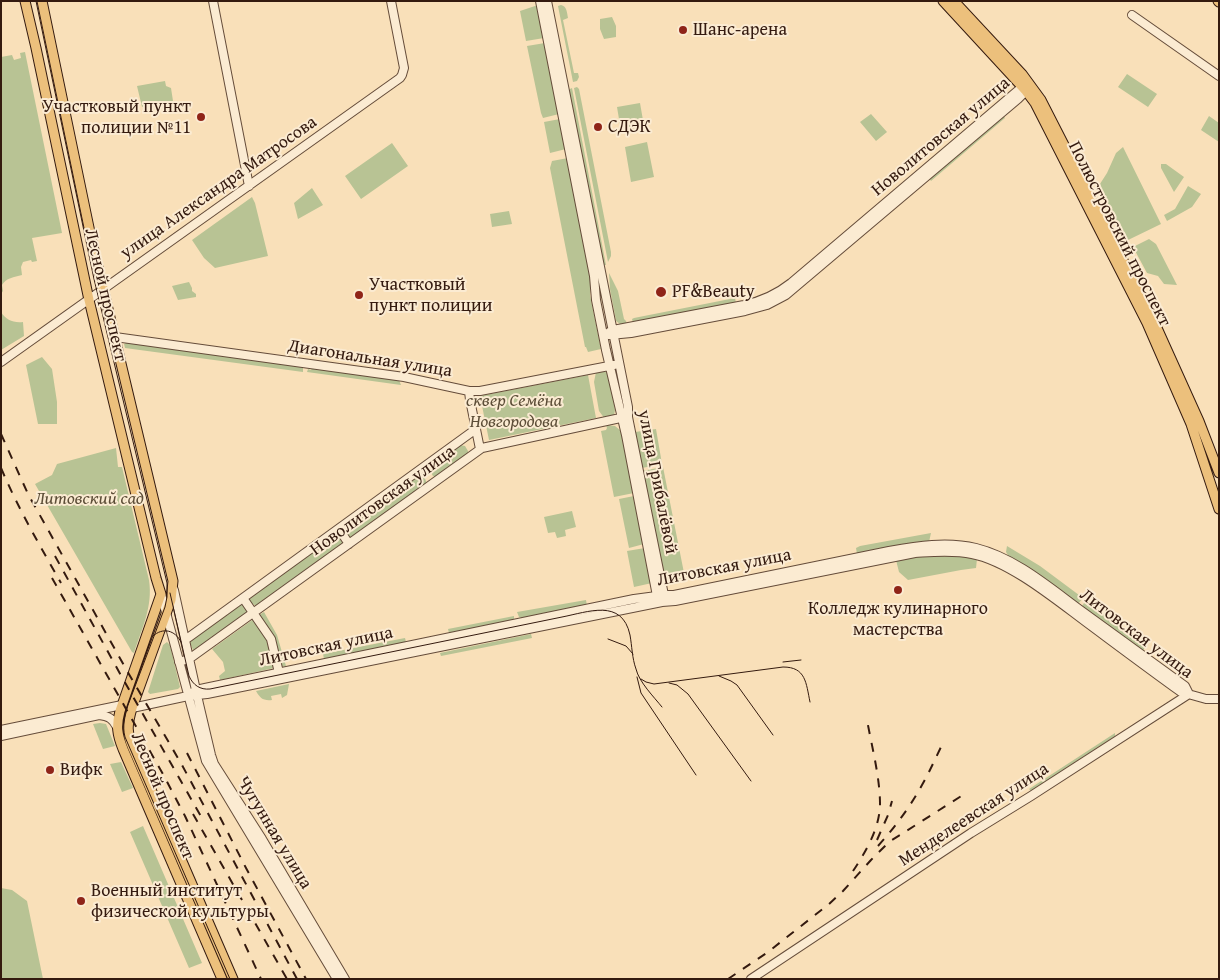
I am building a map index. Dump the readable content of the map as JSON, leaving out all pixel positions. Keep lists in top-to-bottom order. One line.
{"streets":{"main road":["Полюстровский проспект","Лесной проспект"],"street":["Новолитовская улица","улица Александра Матросова","Диагональная улица","улица Грибалёвой","Литовская улица","Менделеевская улица","Чугунная улица"]},"crossings":[["Новолитовская улица","Полюстровский проспект"],["Новолитовская улица","Лесной проспект"],["Новолитовская улица","улица Грибалёвой"],["улица Александра Матросова","Лесной проспект"],["Лесной проспект","Диагональная улица"],["Лесной проспект","Литовская улица"],["Лесной проспект","Чугунная улица"],["Диагональная улица","улица Грибалёвой"],["улица Грибалёвой","Литовская улица"],["Литовская улица","Менделеевская улица"],["Литовская улица","Чугунная улица"]],"parks":["сквер Семёна Новгородова","Литовский сад"],"places":["Шанс-арена","Участковый пункт полиции №11","СДЭК","PF&Beauty","Участковый пункт полиции","Колледж кулинарного мастерства","Вифк","Военный институт физической культуры"]}
